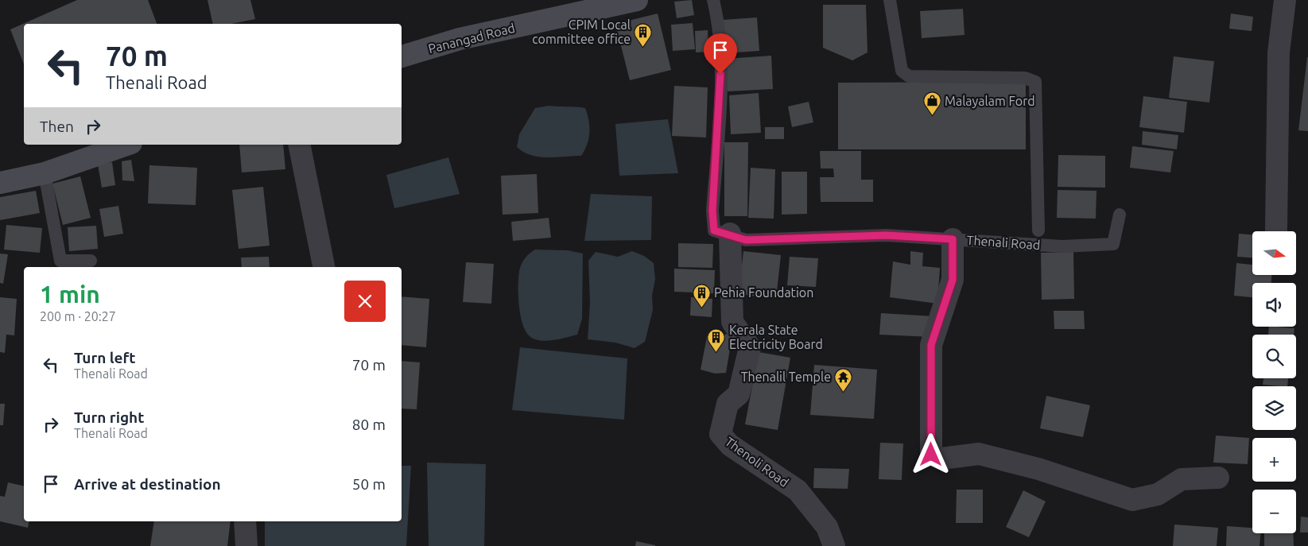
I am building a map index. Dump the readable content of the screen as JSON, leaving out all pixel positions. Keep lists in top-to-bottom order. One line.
{"streets":{"main road":["Panangad Road"],"street":["Thenoli Road"],"lane":["Thenali Road"]},"crossings":[["Thenali Road","Thenoli Road"]],"places":{"building":["CPIM Local committee office","Pehia Foundation","Kerala State Electricity Board"],"shop":["Malayalam Ford"],"temple":["Thenalil Temple"]},"north":"right","page":{"turn":["70 m","Thenali Road"],"then":"Then","map_buttons":["+","−"],"heading":["1 min","200 m · 20:27"],"list":[{"name":"Turn left","note":"Thenali Road","value":"70 m"},{"name":"Turn right","note":"Thenali Road","value":"80 m"},{"name":"Arrive at destination","value":"50 m"}]}}
